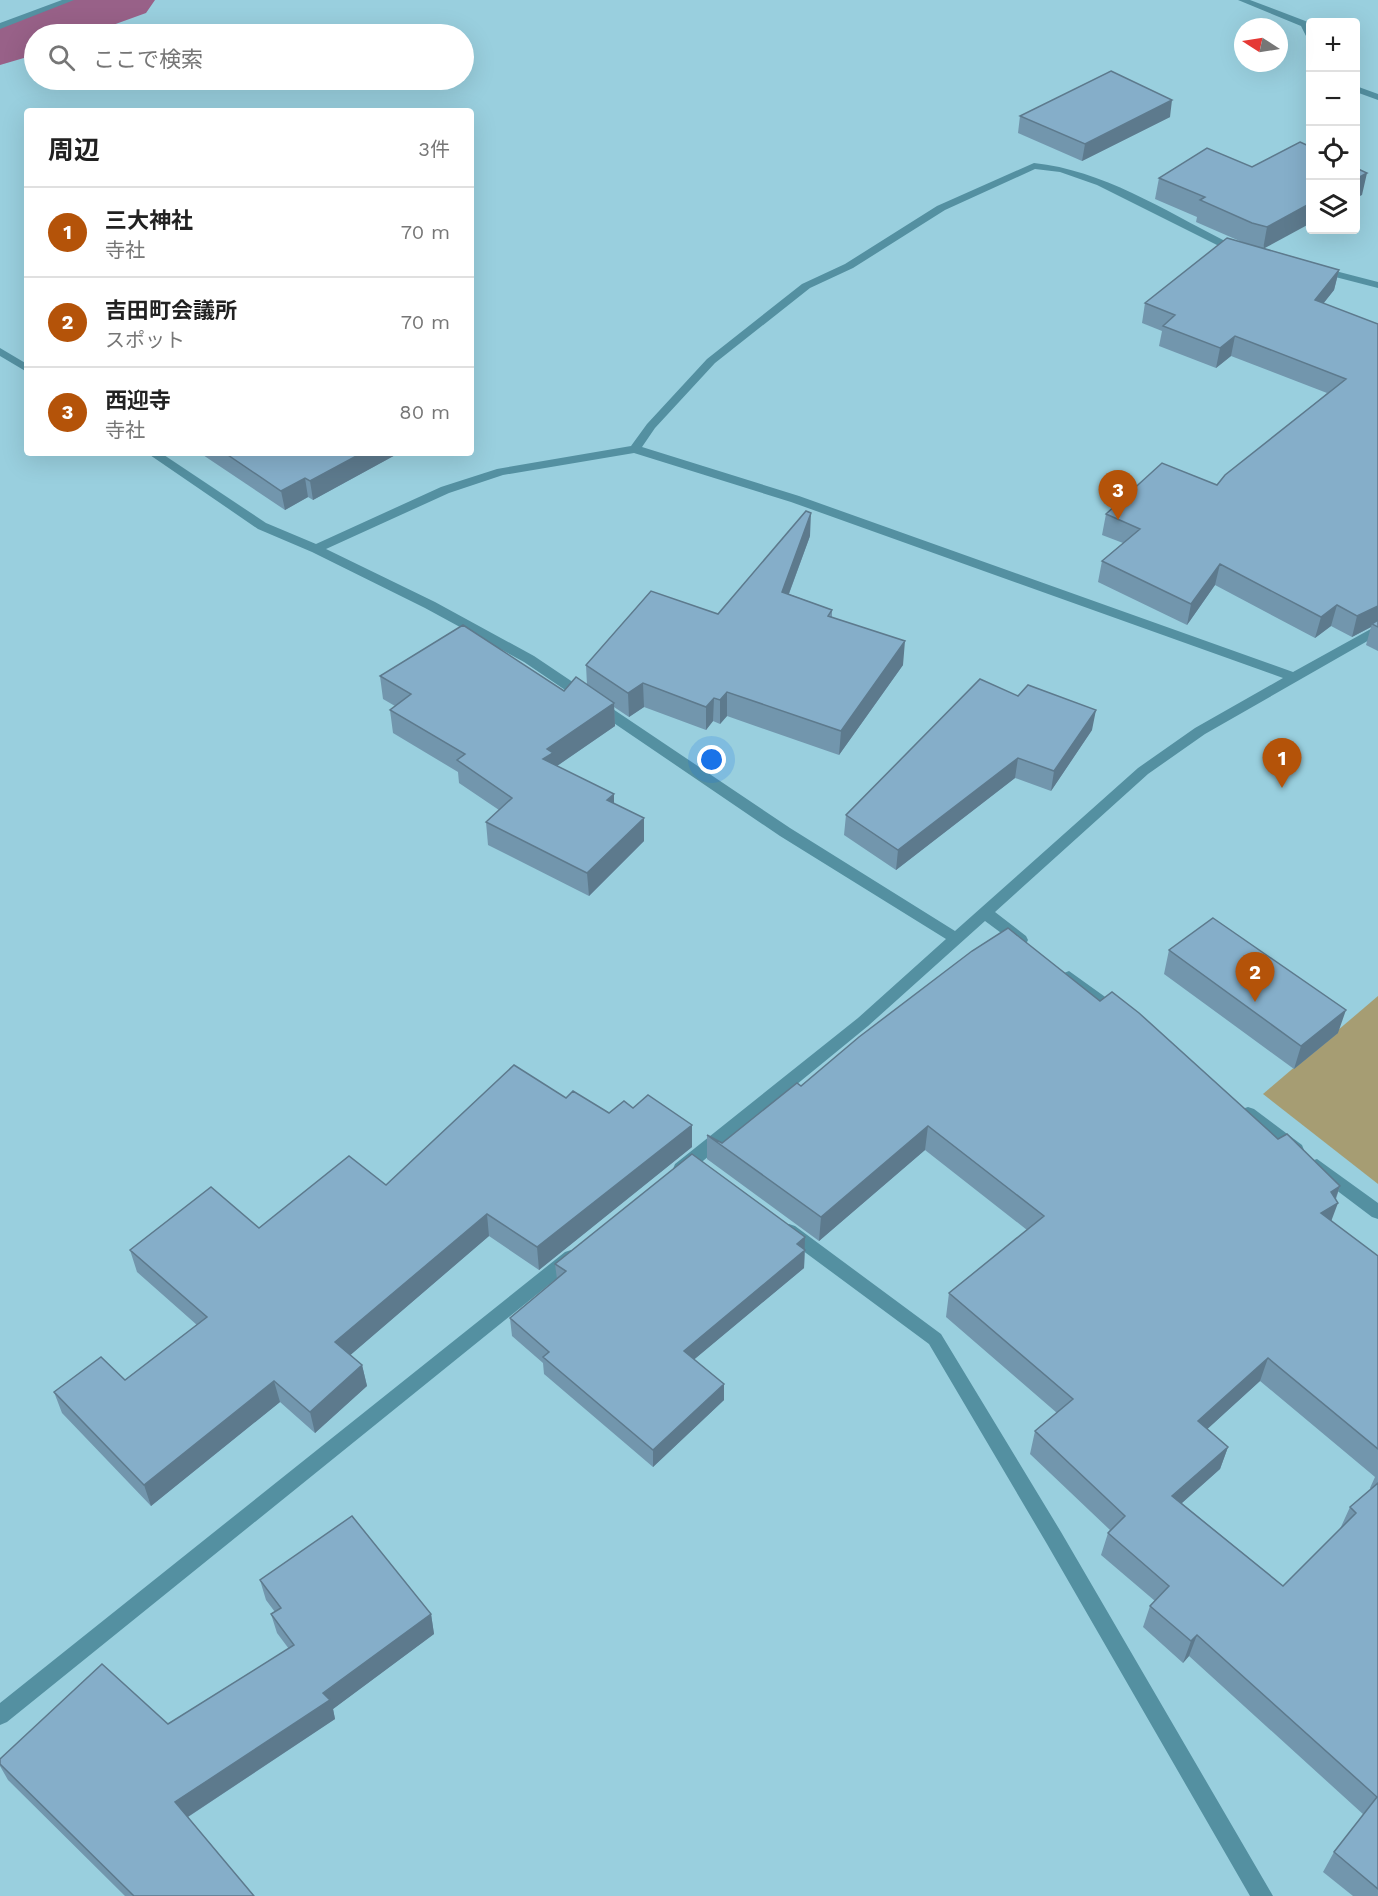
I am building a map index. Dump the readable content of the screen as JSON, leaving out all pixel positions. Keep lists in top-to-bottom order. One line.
{"north":"left","page":{"map_buttons":["+","−"],"search":"ここで検索","heading":["周辺","3件"],"list":[{"mark":"1","name":"三大神社","note":"寺社","value":"70 m"},{"mark":"2","name":"吉田町会議所","note":"スポット","value":"70 m"},{"mark":"3","name":"西迎寺","note":"寺社","value":"80 m"}],"pins":["3","1","2"]}}
